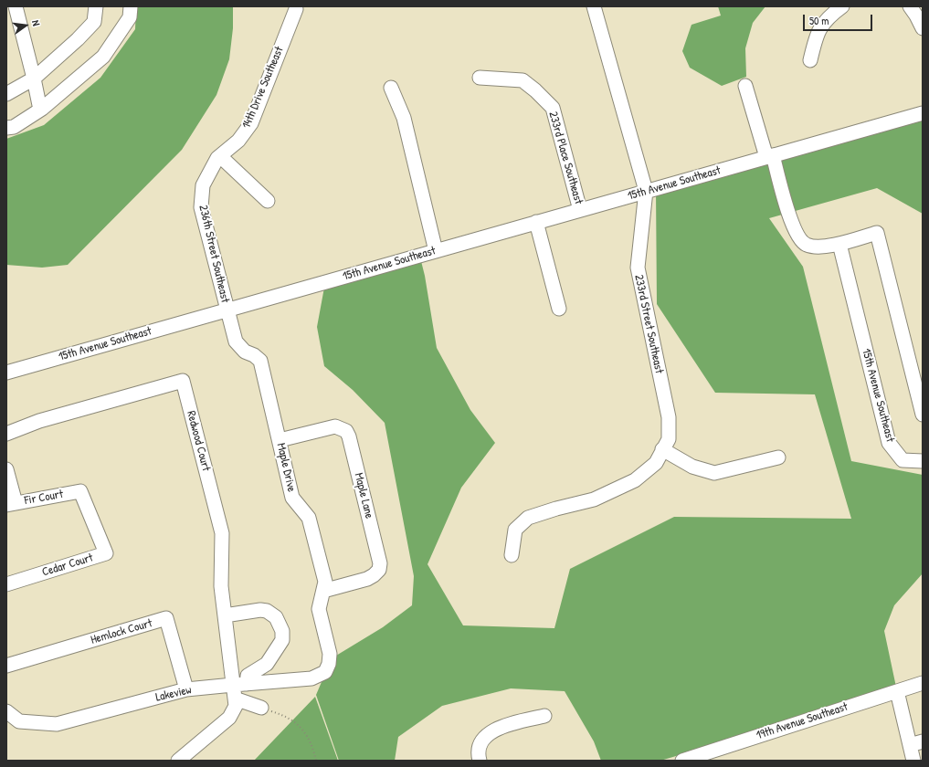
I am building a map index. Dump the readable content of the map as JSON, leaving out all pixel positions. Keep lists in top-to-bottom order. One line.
{"streets":{"street":["14th Drive Southeast","233rd Place Southeast","15th Avenue Southeast","236th Street Southeast","233rd Street Southeast","Redwood Court","Maple Drive","Maple Lane","Fir Court","Cedar Court","Hemlock Court","Lakeview","19th Avenue Southeast"]},"crossings":[["14th Drive Southeast","236th Street Southeast"],["233rd Place Southeast","15th Avenue Southeast"],["15th Avenue Southeast","236th Street Southeast"],["15th Avenue Southeast","233rd Street Southeast"],["15th Avenue Southeast","Maple Drive"],["236th Street Southeast","Maple Drive"],["Redwood Court","Lakeview"],["Maple Drive","Maple Lane"],["Maple Drive","Lakeview"],["Fir Court","Cedar Court"],["Hemlock Court","Lakeview"]],"scale_bar":"50 m","north":"right"}
